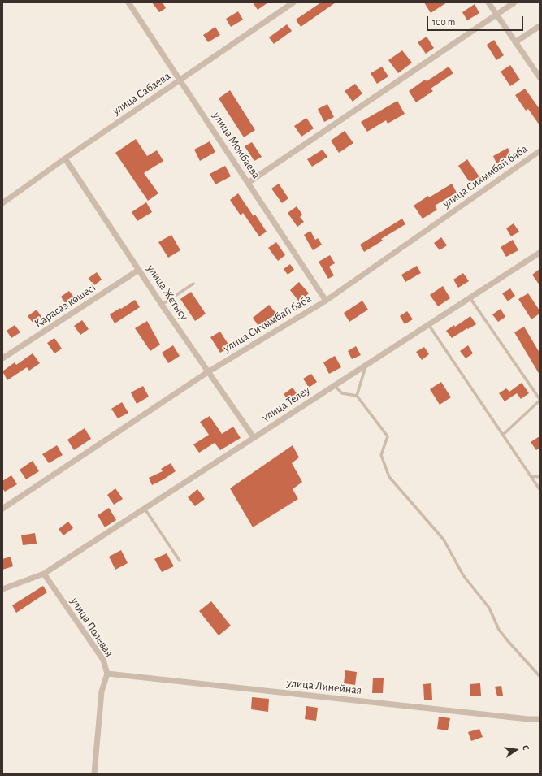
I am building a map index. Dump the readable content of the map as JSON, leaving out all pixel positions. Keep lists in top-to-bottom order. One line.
{"streets":{"street":["улица Сабаева","улица Момбаева","улица Сихымбай баба","улица Жетысу","Қарасаз көшесі","улица Телеу","улица Полевая","улица Линейная"]},"crossings":[["улица Сабаева","улица Момбаева"],["улица Сабаева","улица Жетысу"],["улица Момбаева","улица Сихымбай баба"],["улица Сихымбай баба","улица Жетысу"],["улица Жетысу","Қарасаз көшесі"],["улица Жетысу","улица Телеу"],["улица Телеу","улица Полевая"],["улица Полевая","улица Линейная"]],"scale_bar":"100 m","north":"right"}
